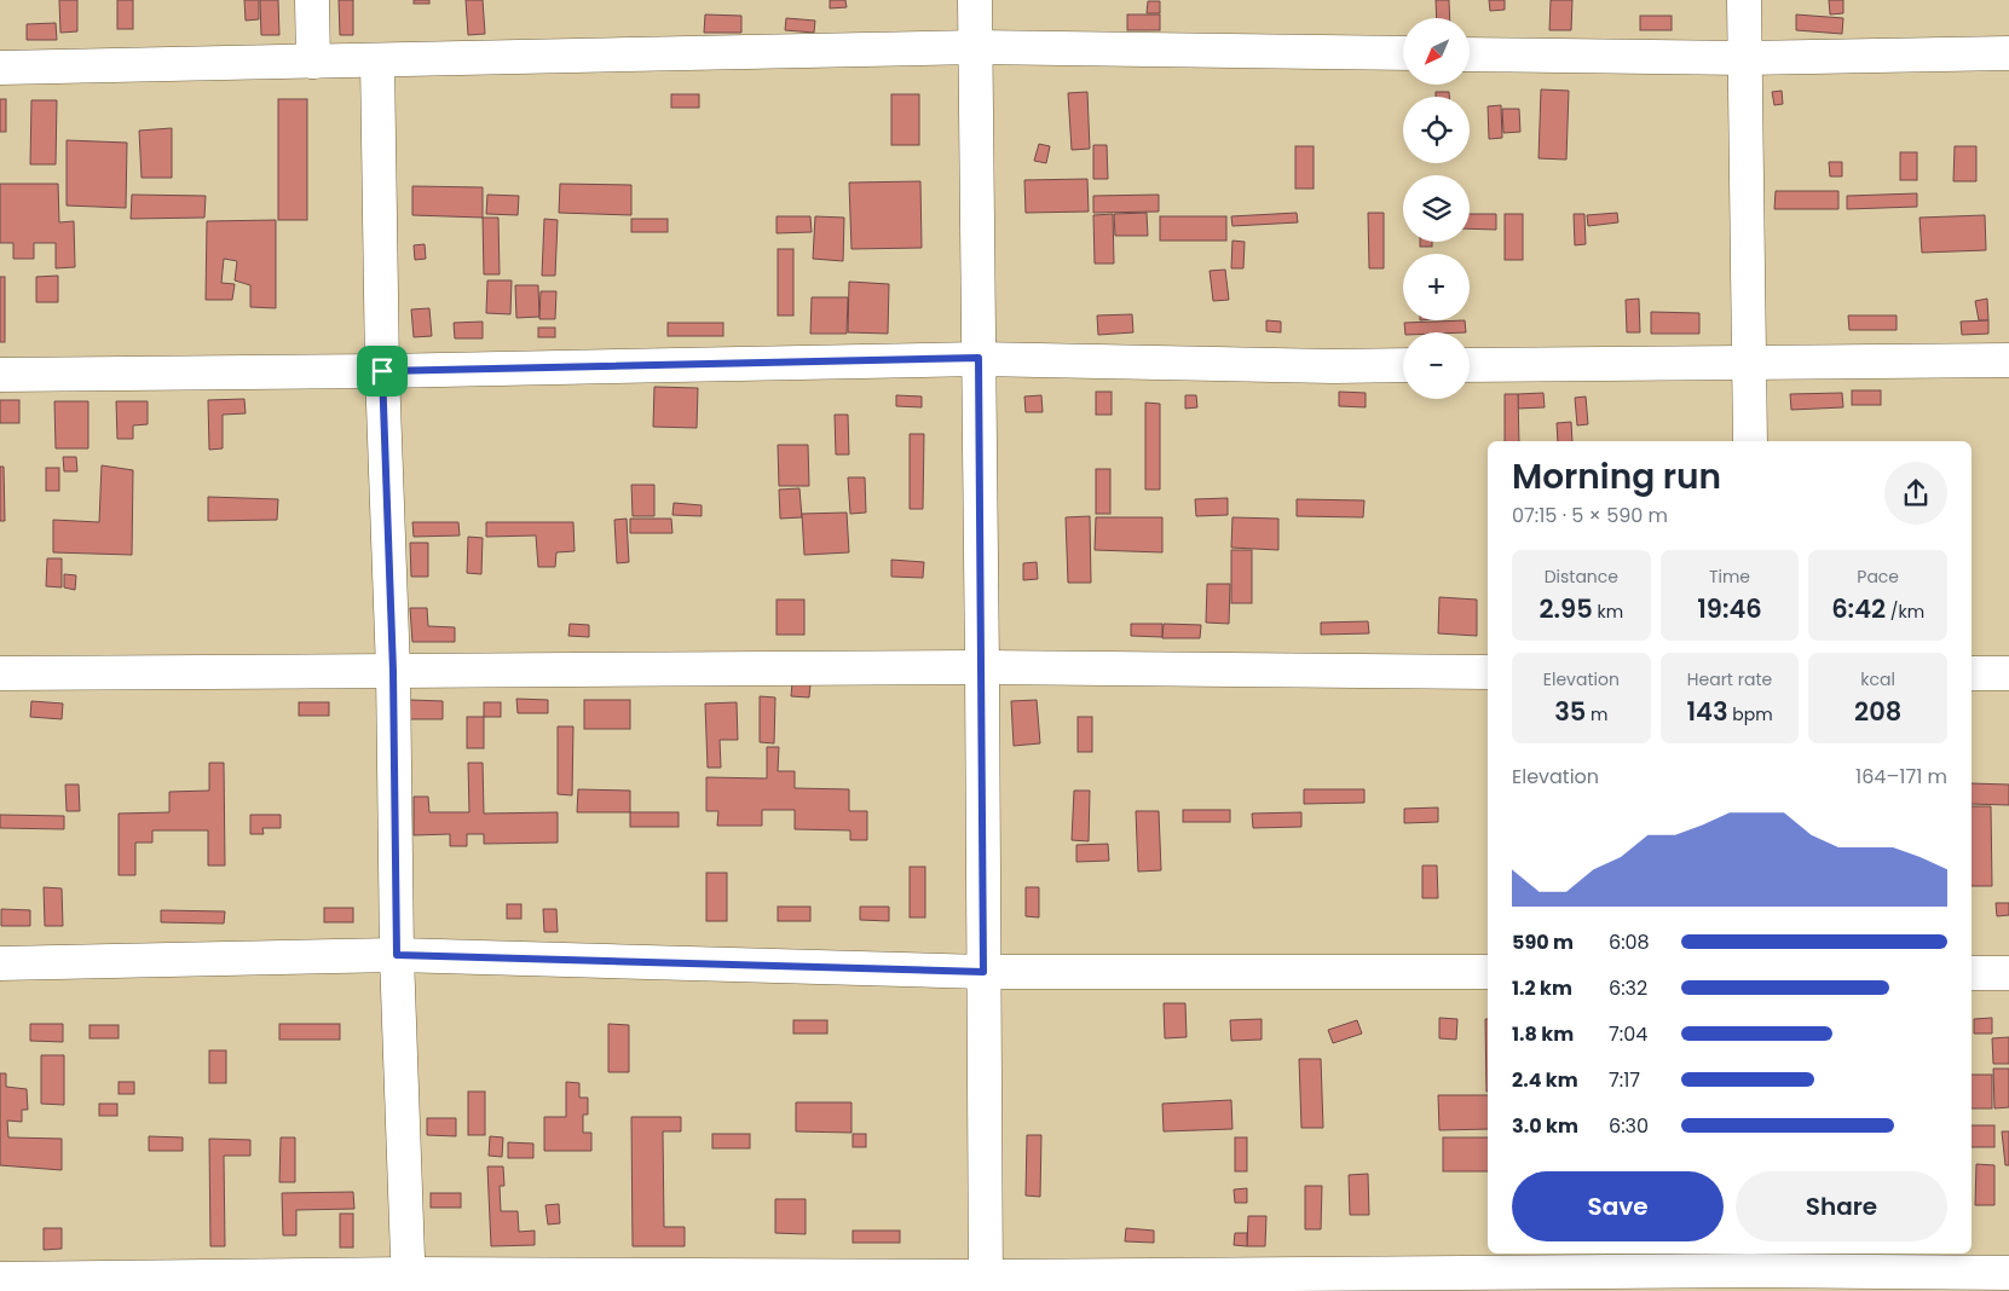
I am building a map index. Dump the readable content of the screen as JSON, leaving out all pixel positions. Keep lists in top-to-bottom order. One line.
{"north":"bottom left","page":{"map_buttons":["+","−"],"heading":["Morning run","07:15 · 5 × 590 m"],"stats":[["Distance","2.95 km"],["Time","19:46"],["Pace","6:42 /km"],["Elevation","35 m"],["Heart rate","143 bpm"],["kcal","208"]],"chart":["Elevation","164–171 m"],"list":[{"name":"590 m","note":"6:08"},{"name":"1.2 km","note":"6:32"},{"name":"1.8 km","note":"7:04"},{"name":"2.4 km","note":"7:17"},{"name":"3.0 km","note":"6:30"}],"buttons":["Save","Share"]}}
